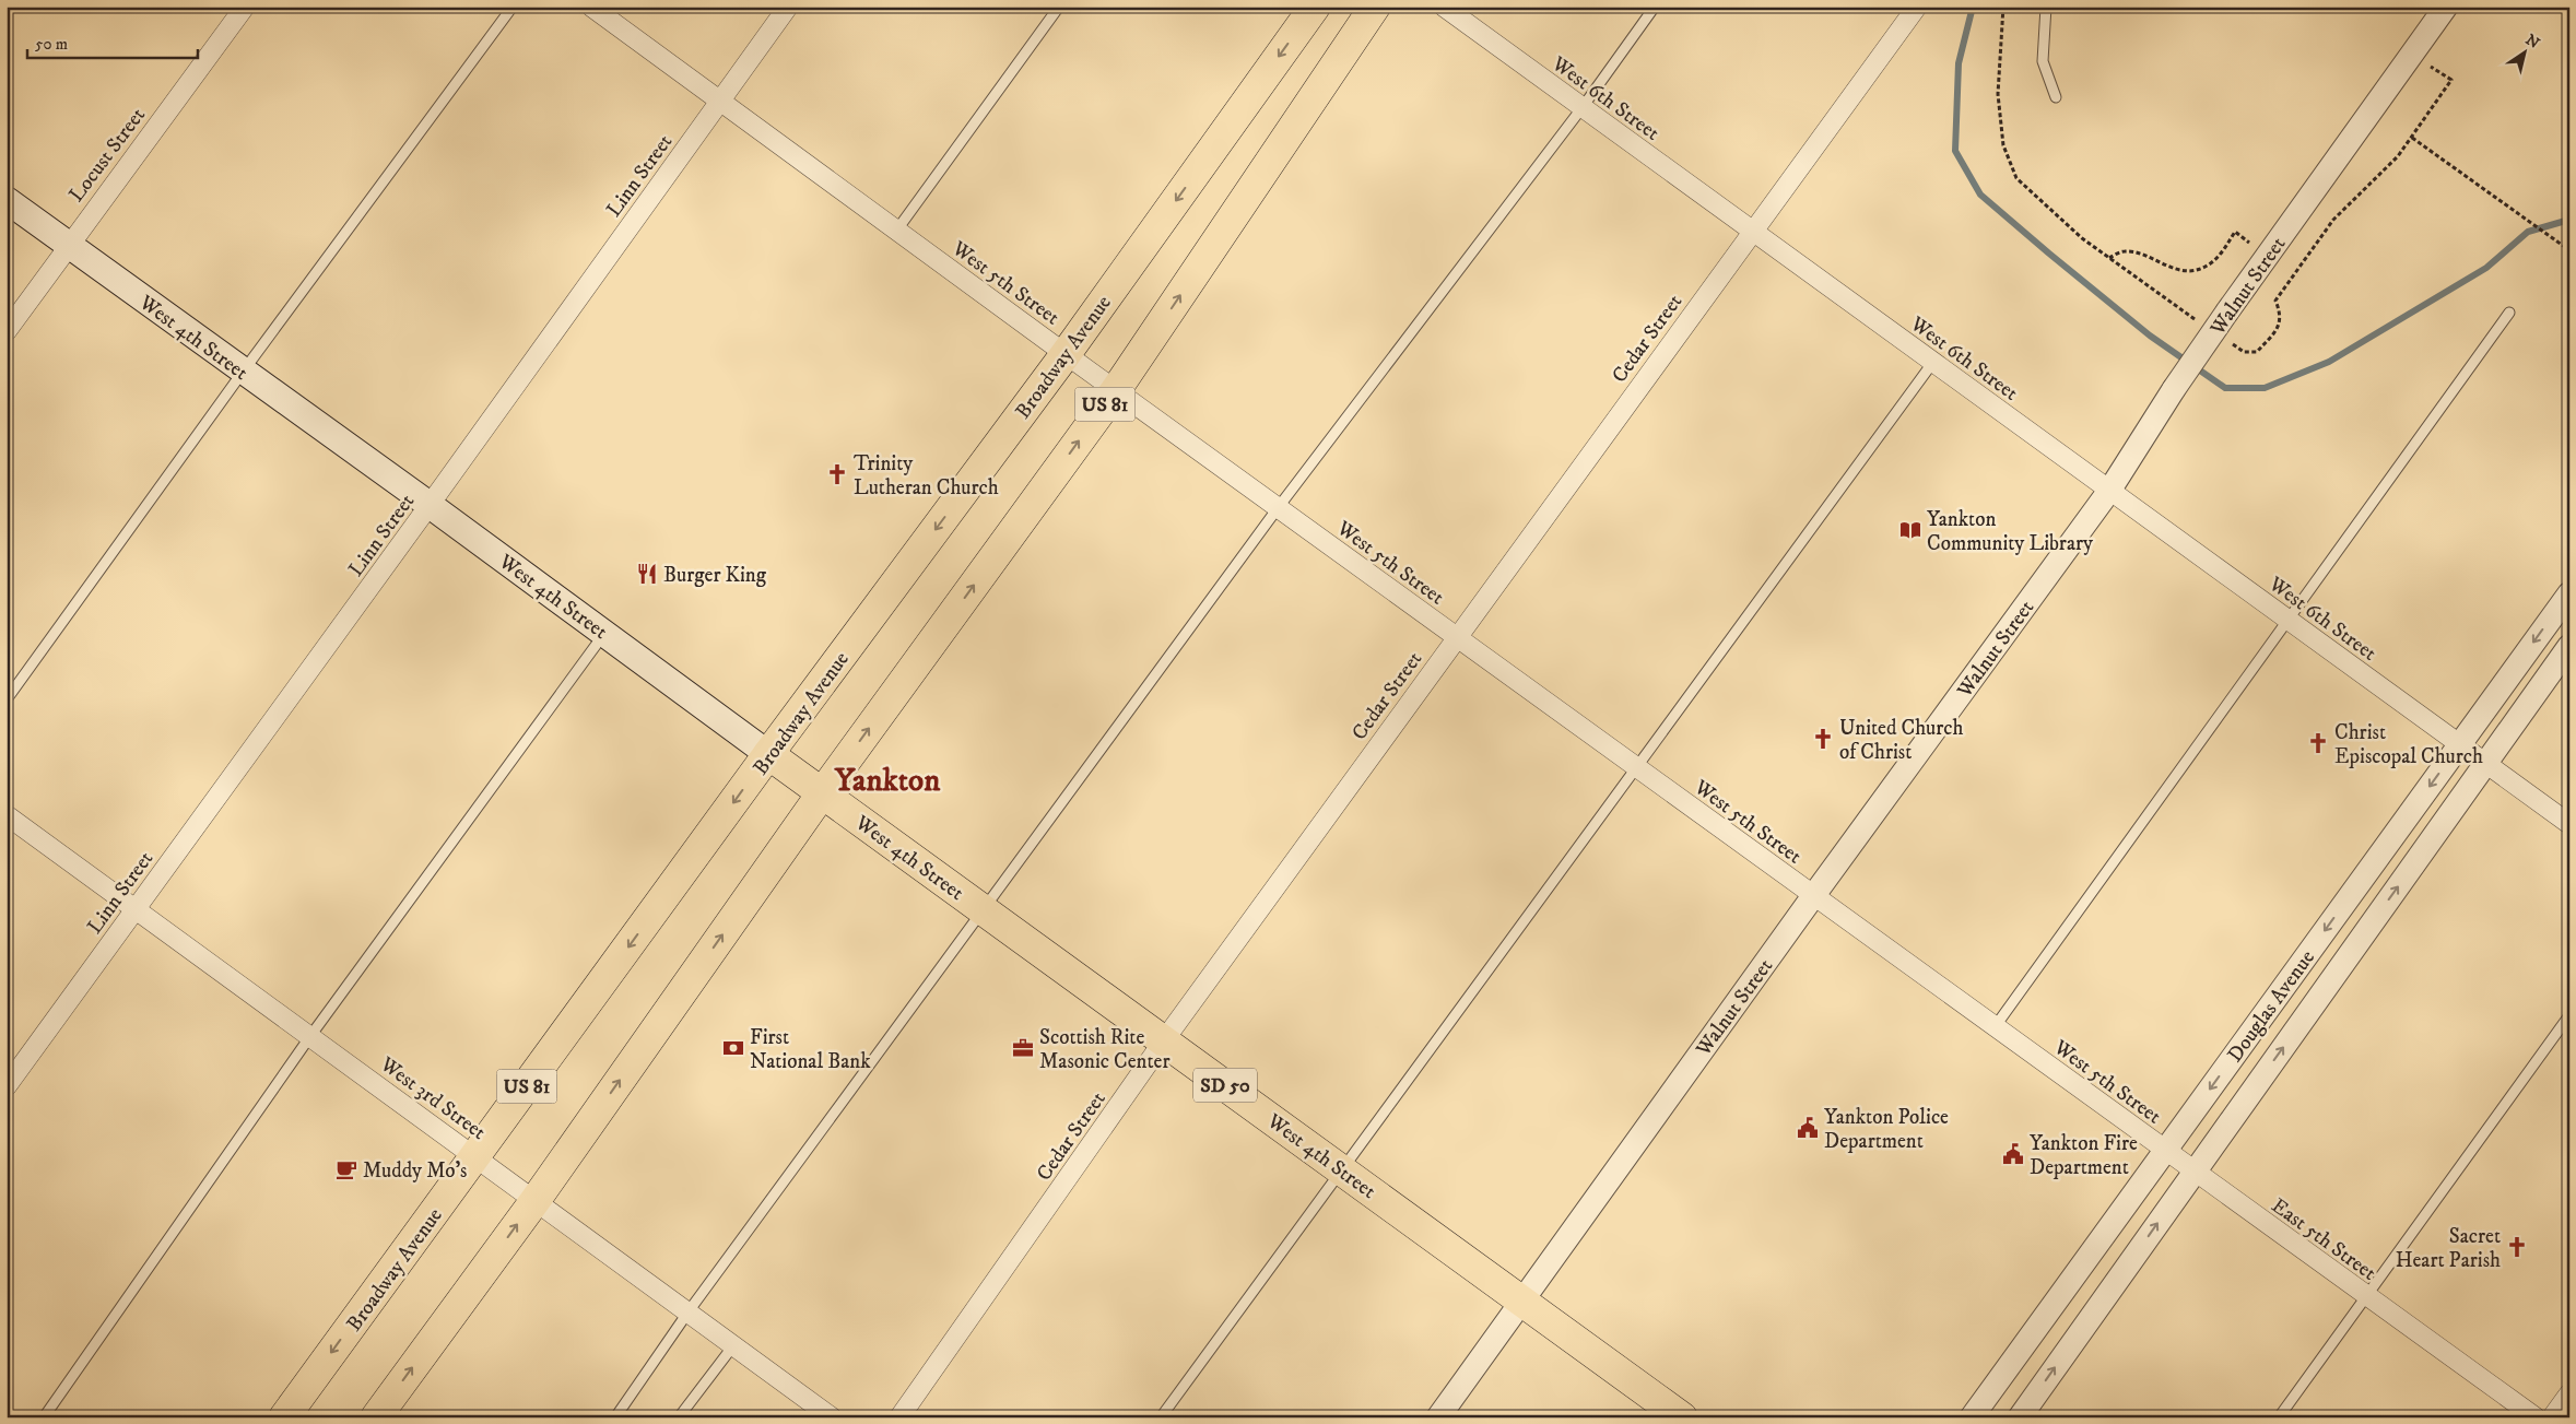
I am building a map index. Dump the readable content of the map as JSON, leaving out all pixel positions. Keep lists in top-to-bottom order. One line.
{"streets":{"highway":["West 4th Street","Broadway Avenue","US 81","SD 50"],"street":["West 6th Street","Locust Street","Linn Street","West 5th Street","Walnut Street","Cedar Street","Douglas Avenue","West 3rd Street","East 5th Street"]},"crossings":[["West 6th Street","Walnut Street"],["West 6th Street","Cedar Street"],["West 6th Street","Douglas Avenue"],["Locust Street","West 4th Street"],["Linn Street","West 5th Street"],["Linn Street","West 4th Street"],["Linn Street","West 3rd Street"],["West 5th Street","Walnut Street"],["West 5th Street","Cedar Street"],["West 5th Street","Broadway Avenue"],["West 5th Street","US 81"],["West 5th Street","Douglas Avenue"],["West 5th Street","East 5th Street"],["Walnut Street","West 4th Street"],["West 4th Street","Cedar Street"],["West 4th Street","Broadway Avenue"],["West 4th Street","US 81"],["Broadway Avenue","West 3rd Street"],["US 81","West 3rd Street"],["Douglas Avenue","East 5th Street"]],"districts":["Yankton"],"places":{"church":["Trinity Lutheran Church","United Church of Christ","Christ Episcopal Church","Sacret Heart Parish"],"library":["Yankton Community Library"],"restaurant":["Burger King"],"bank":["First National Bank"],"office":["Scottish Rite Masonic Center"],"public building":["Yankton Police Department","Yankton Fire Department"],"cafe":["Muddy Mo's"]},"scale_bar":"50 m","north":"top right"}
